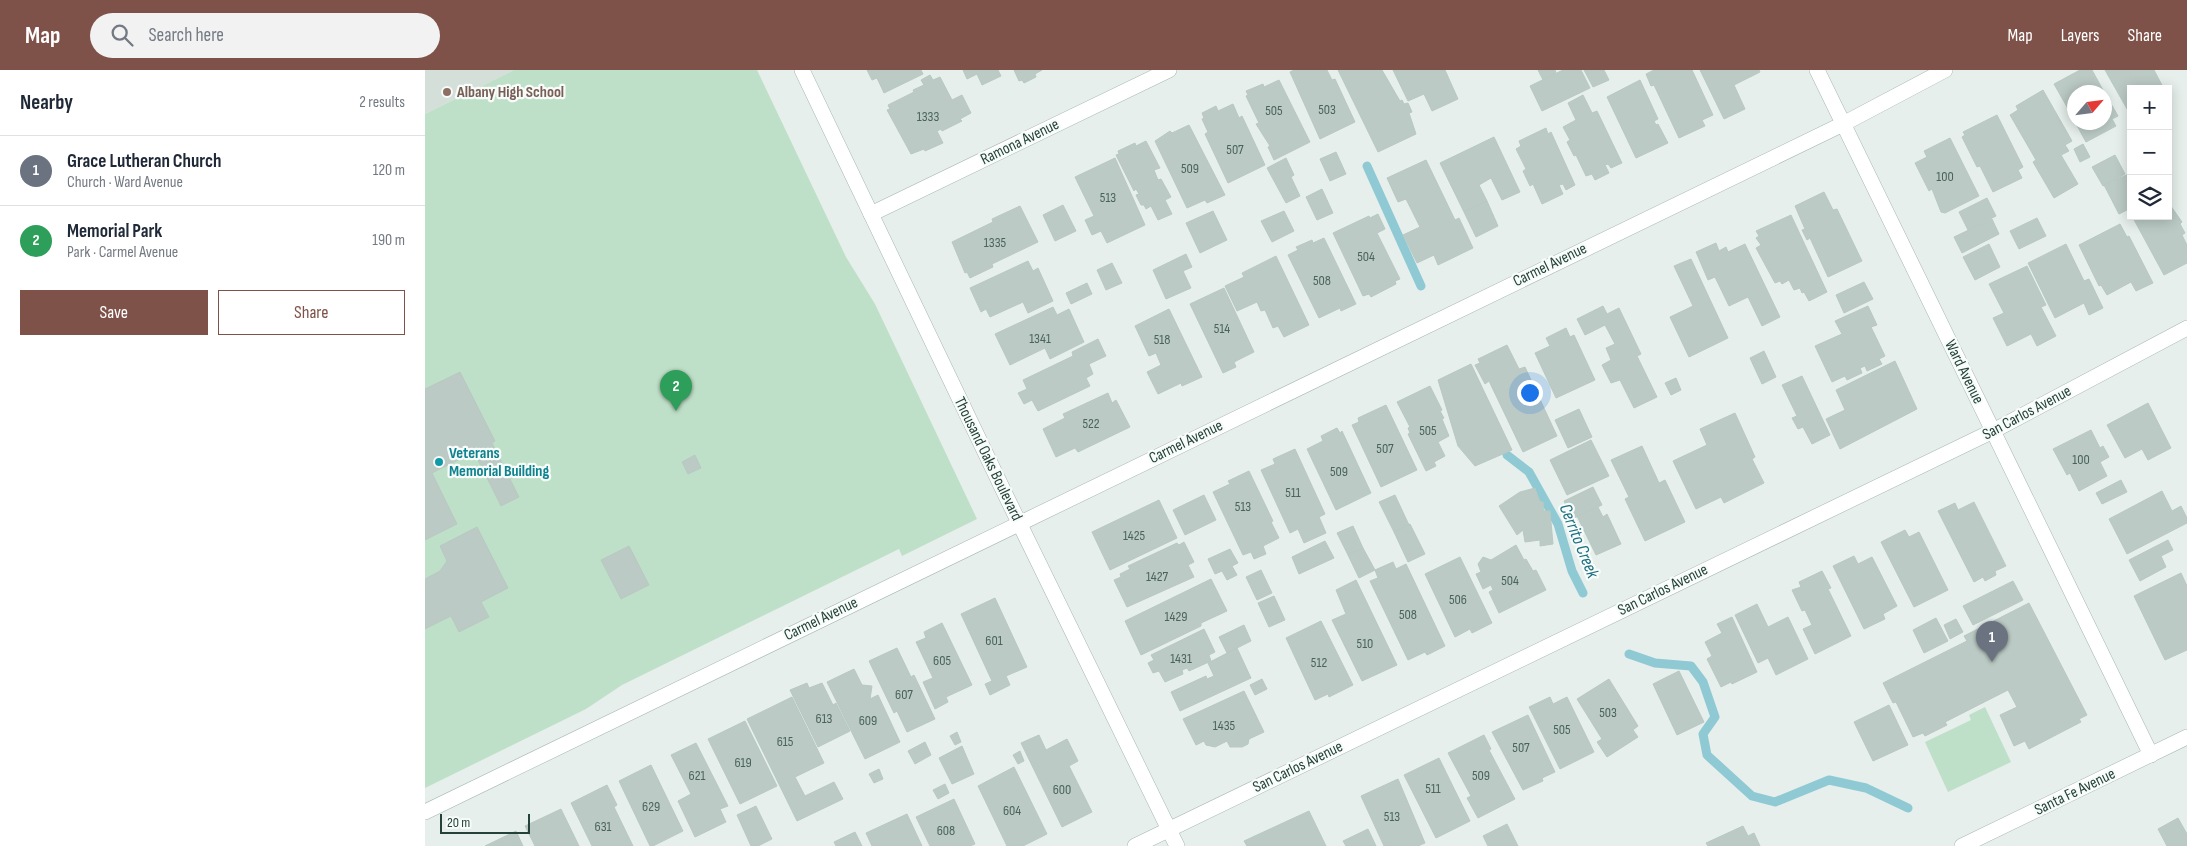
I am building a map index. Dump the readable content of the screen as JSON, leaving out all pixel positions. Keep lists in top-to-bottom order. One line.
{"streets":{"street":["Ramona Avenue","Carmel Avenue","Ward Avenue","San Carlos Avenue","Thousand Oaks Boulevard","Santa Fe Avenue"]},"crossings":[["Ramona Avenue","Thousand Oaks Boulevard"],["Carmel Avenue","Ward Avenue"],["Carmel Avenue","Thousand Oaks Boulevard"],["Ward Avenue","San Carlos Avenue"],["Ward Avenue","Santa Fe Avenue"],["San Carlos Avenue","Thousand Oaks Boulevard"]],"water":["Cerrito Creek"],"places":["Albany High School","Veterans Memorial Building"],"house_numbers":["503","505","1333","507","509","100","513","1335","504","508","514","1341","518","522","505","507","100","509","511","513","1425","1427","504","506","508","1429","601","510","1431","605","512","607","503","613","609","1435","505","615","507","619","621","509","511","600","629","604","513","631","608"],"scale_bar":"20 m","north":"top right","page":{"header":"Map","search":"Search here","nav":["Map","Layers","Share"],"heading":["Nearby","2 results"],"map_buttons":["+","−"],"list":[{"mark":"1","name":"Grace Lutheran Church","note":"Church · Ward Avenue","value":"120 m"},{"mark":"2","name":"Memorial Park","note":"Park · Carmel Avenue","value":"190 m"}],"buttons":["Save","Share"],"pins":["2","1"],"scale":"20 m"}}
